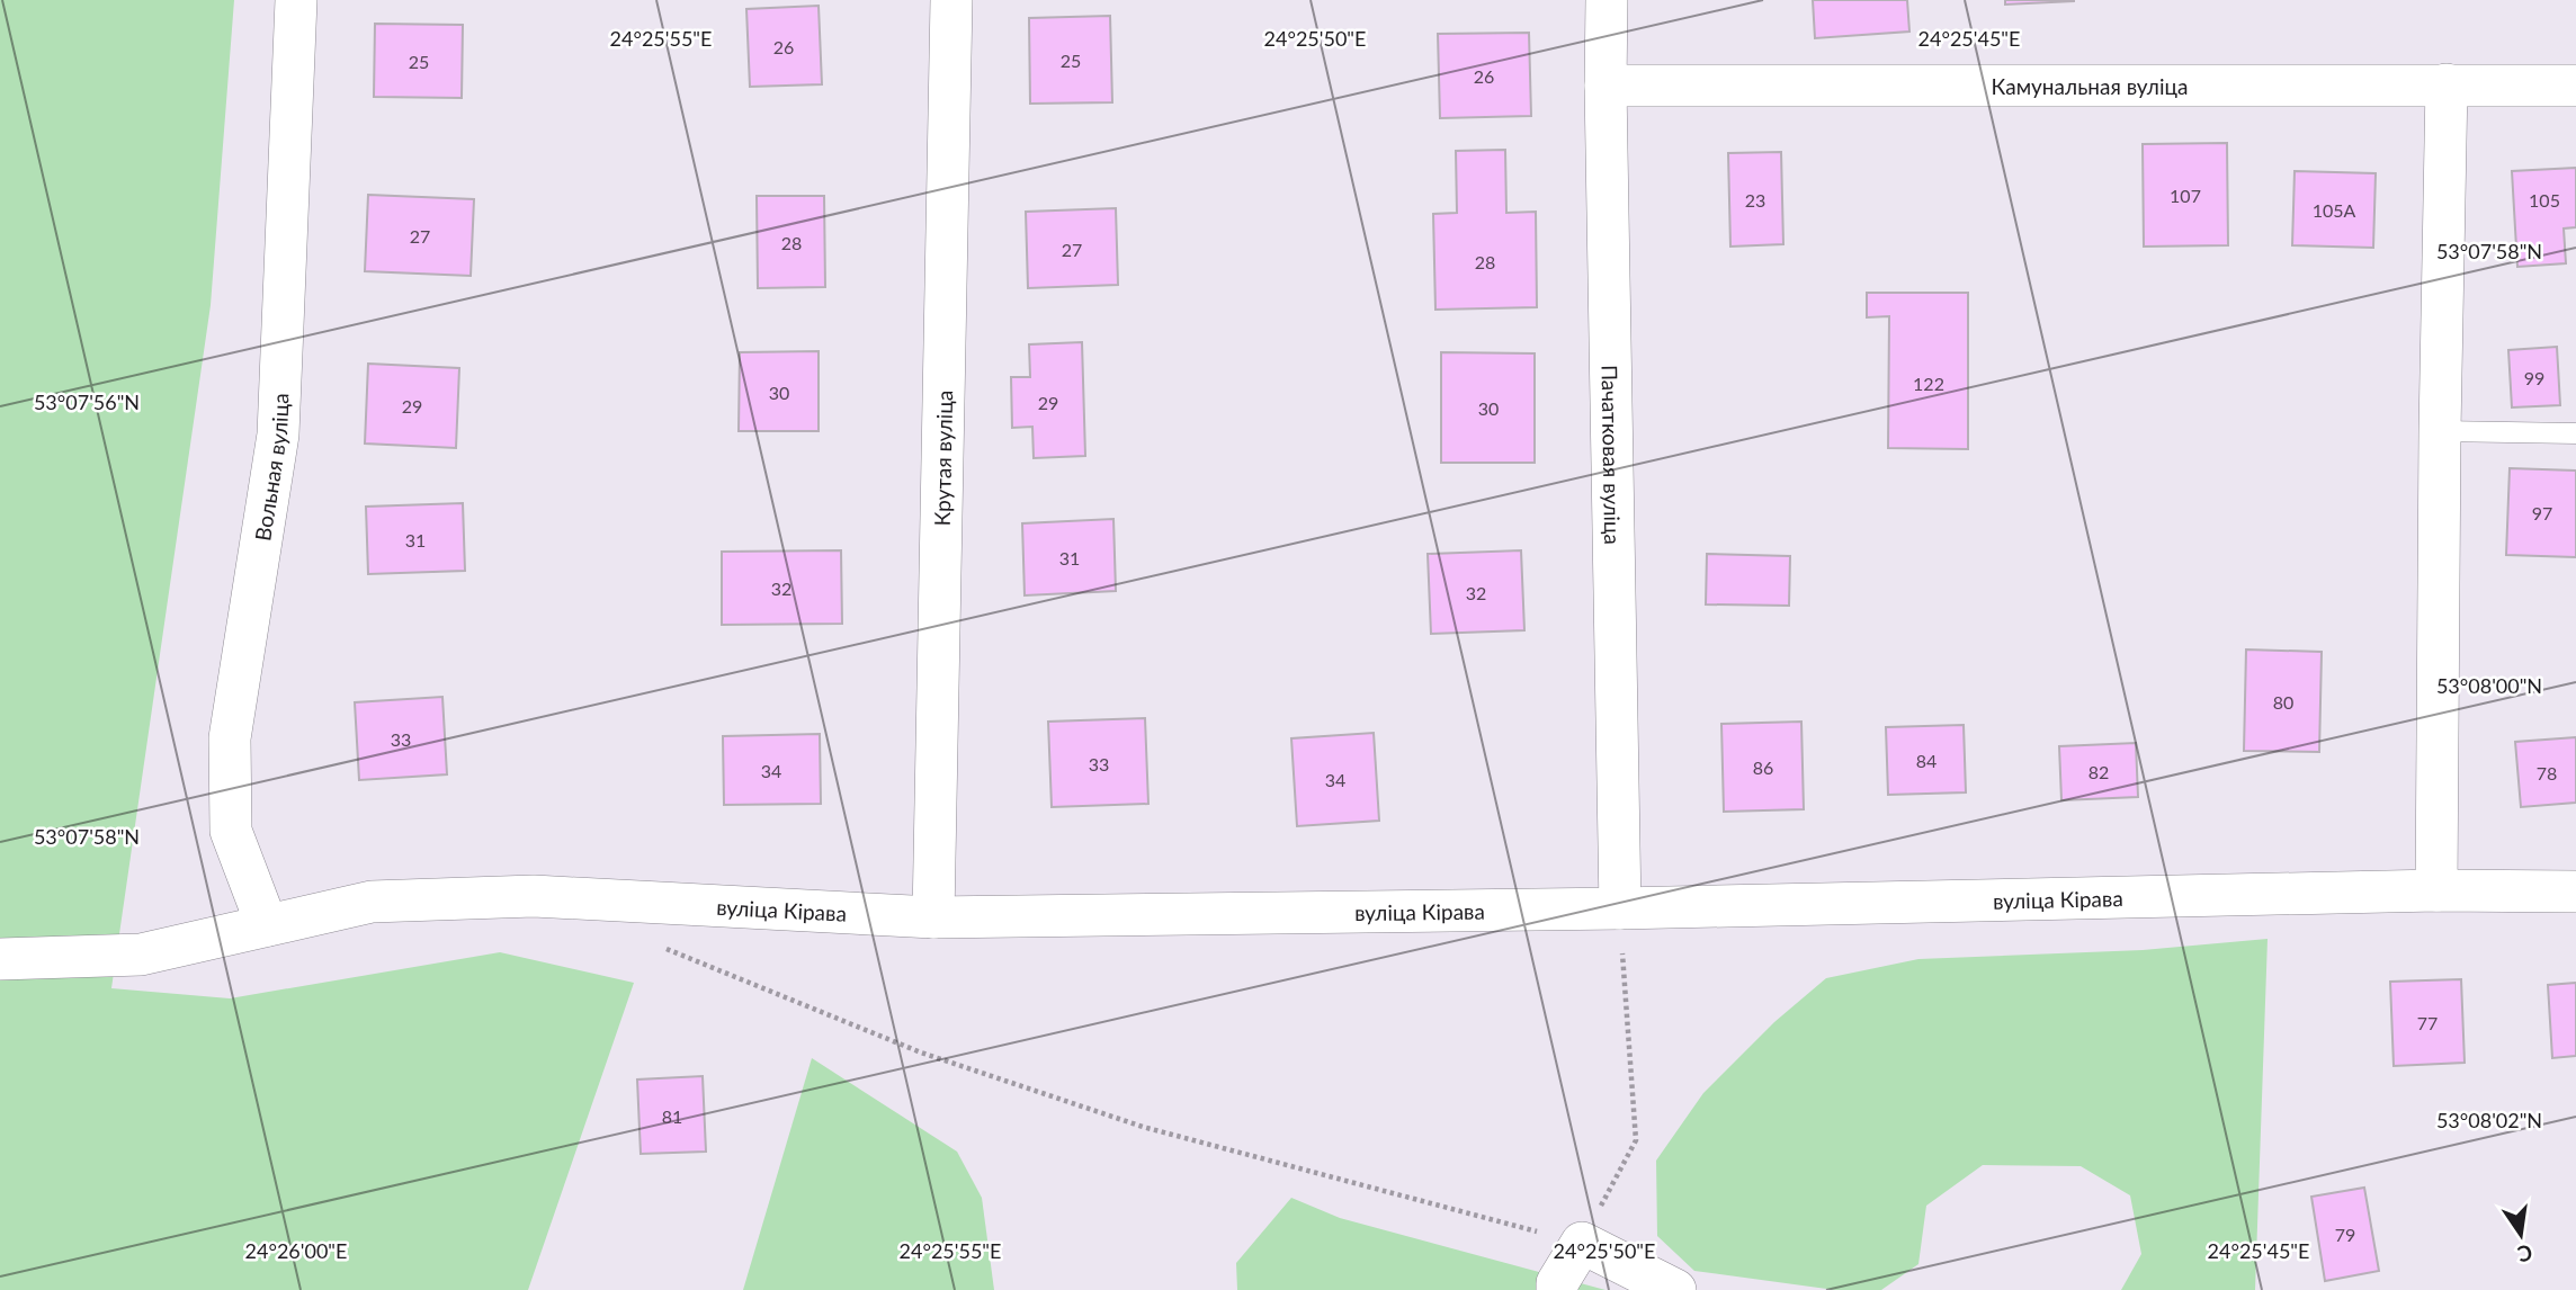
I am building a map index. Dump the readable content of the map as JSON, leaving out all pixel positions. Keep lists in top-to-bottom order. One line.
{"streets":{"street":["Камунальная вуліца","Пачатковая вуліца","Крутая вуліца","Вольная вуліца","вуліца Кірава"]},"crossings":[["Камунальная вуліца","Пачатковая вуліца"],["Пачатковая вуліца","вуліца Кірава"],["Крутая вуліца","вуліца Кірава"],["Вольная вуліца","вуліца Кірава"]],"house_numbers":["26","25","25","26","107","23","105","105А","27","28","27","28","99","122","30","29","29","30","97","31","31","32","32","80","33","84","33","86","34","82","78","34","77","81","79"],"north":"bottom","coordinates":["24°25'55\"E","24°25'50\"E","24°25'45\"E","53°07'58\"N","53°07'56\"N","53°08'00\"N","53°08'02\"N","24°26'00\"E"]}
